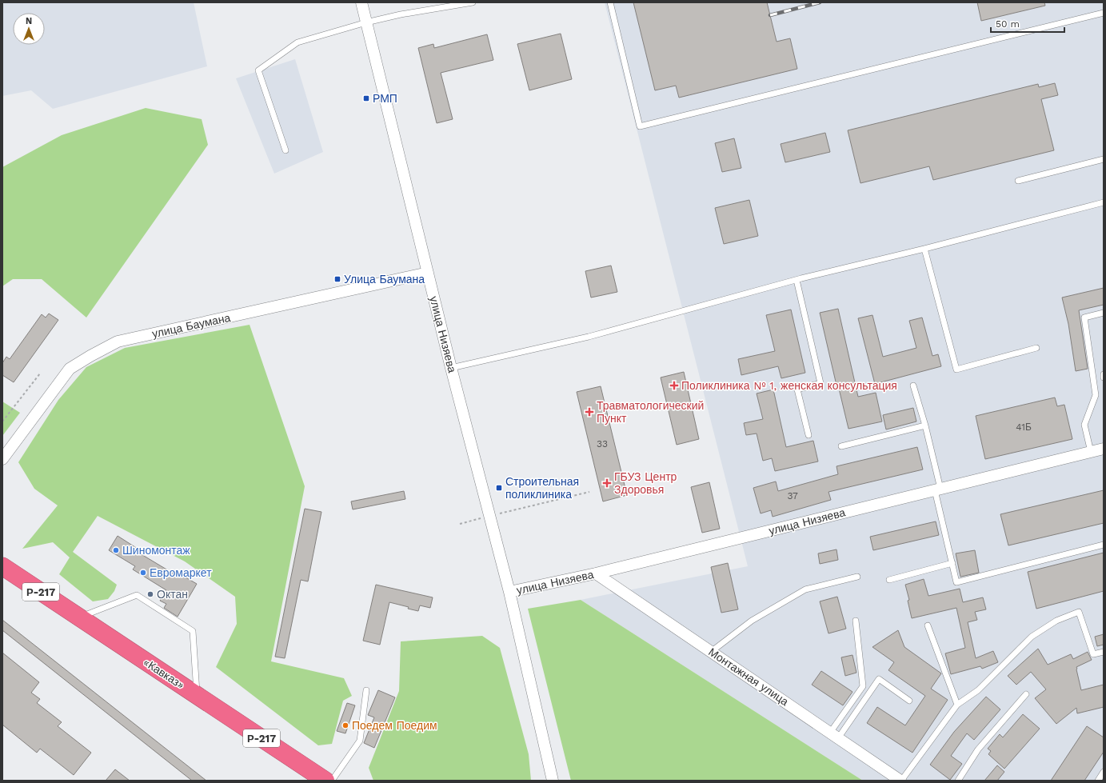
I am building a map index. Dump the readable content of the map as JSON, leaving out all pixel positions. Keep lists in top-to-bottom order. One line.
{"streets":{"highway":["Р-217","«Кавказ»"],"street":["улица Баумана","улица Низяева","Монтажная улица"]},"crossings":[["улица Баумана","улица Низяева"],["улица Низяева","Монтажная улица"]],"places":{"transit":["РМП","Улица Баумана","Строительная поликлиника"],"health":["Поликлиника № 1, женская консультация","Травматологический Пункт","ГБУЗ Центр Здоровья"],"other":["Шиномонтаж","Евромаркет","Октан","Поедем Поедим"]},"house_numbers":["41Б","33","37"],"scale_bar":"50 m","north":"top"}
